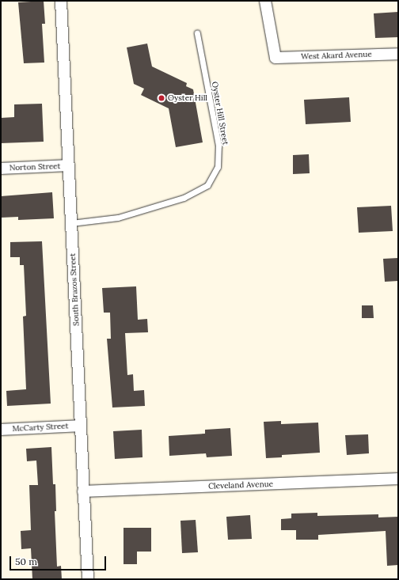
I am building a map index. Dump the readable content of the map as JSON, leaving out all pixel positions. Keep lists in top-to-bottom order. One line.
{"streets":{"street":["West Akard Avenue","Norton Street","South Brazos Street","McCarty Street","Cleveland Avenue"],"lane":["Oyster Hill Street"]},"crossings":[["Oyster Hill Street","South Brazos Street"],["Norton Street","South Brazos Street"],["South Brazos Street","McCarty Street"],["South Brazos Street","Cleveland Avenue"]],"places":["Oyster Hill"],"scale_bar":"50 m"}
